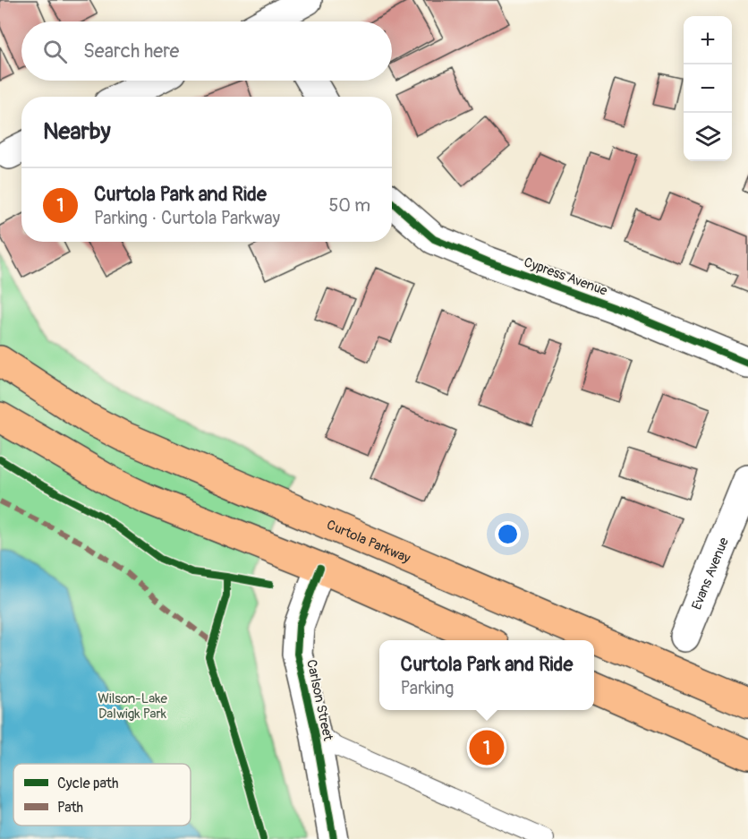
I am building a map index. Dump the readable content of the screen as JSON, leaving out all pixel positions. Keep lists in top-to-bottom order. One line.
{"streets":{"main road":["Curtola Parkway"],"street":["Cypress Avenue","Evans Avenue","Carlson Street"]},"parks":["Wilson-Lake Dalwigk Park"],"legend":["Cycle path","Path"],"page":{"map_buttons":["+","−"],"search":"Search here","heading":"Nearby","list":[{"mark":"1","name":"Curtola Park and Ride","note":"Parking · Curtola Parkway","value":"50 m"}],"popup":["Curtola Park and Ride","Parking"],"pins":"1"}}
